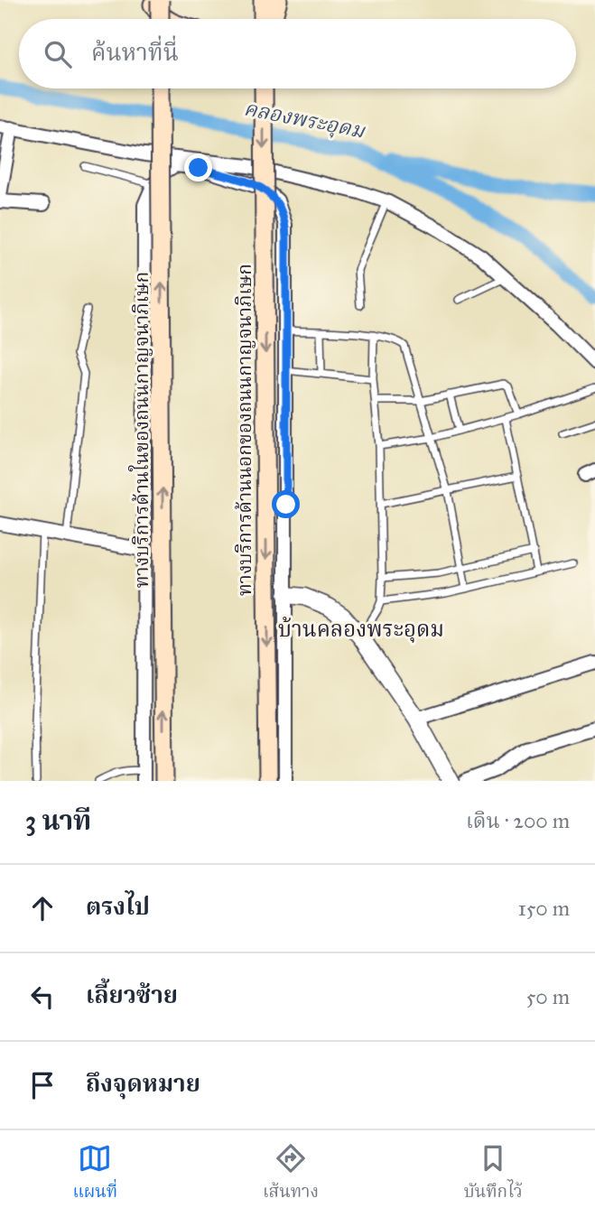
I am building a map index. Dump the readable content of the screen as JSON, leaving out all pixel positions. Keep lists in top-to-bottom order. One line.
{"streets":{"main road":["ทางบริการด้านในของถนนกาญจนาภิเษก","ทางบริการด้านนอกของถนนกาญจนาภิเษก"]},"one_way":["ทางบริการด้านในของถนนกาญจนาภิเษก","ทางบริการด้านนอกของถนนกาญจนาภิเษก"],"districts":["บ้านคลองพระอุดม"],"water":["คลองพระอุดม"],"page":{"search":"ค้นหาที่นี่","heading":["3 นาที","เดิน · 200 m"],"list":[["ตรงไป","150 m"],["เลี้ยวซ้าย","50 m"],"ถึงจุดหมาย"],"nav":["แผนที่","เส้นทาง","บันทึกไว้"]}}
